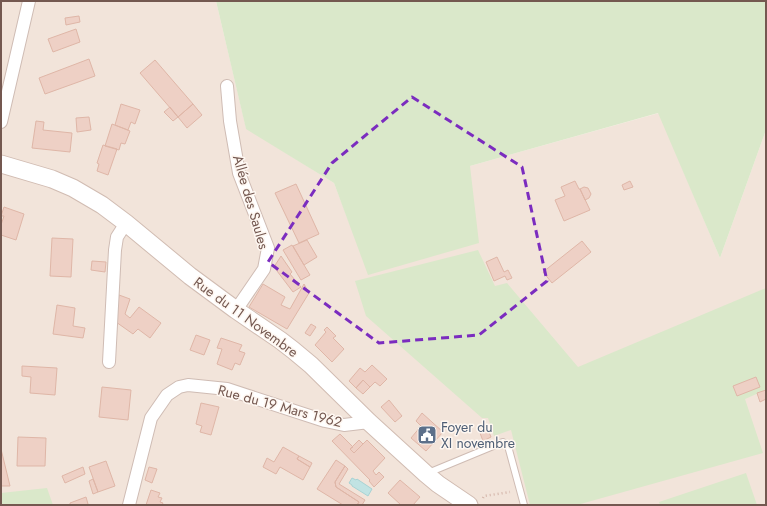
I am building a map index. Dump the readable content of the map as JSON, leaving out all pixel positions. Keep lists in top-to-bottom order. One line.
{"streets":{"street":["Allée des Saules","Rue du 11 Novembre","Rue du 19 Mars 1962"]},"crossings":[["Allée des Saules","Rue du 11 Novembre"],["Rue du 11 Novembre","Rue du 19 Mars 1962"]],"places":{"public building":["Foyer du XI novembre"]}}
